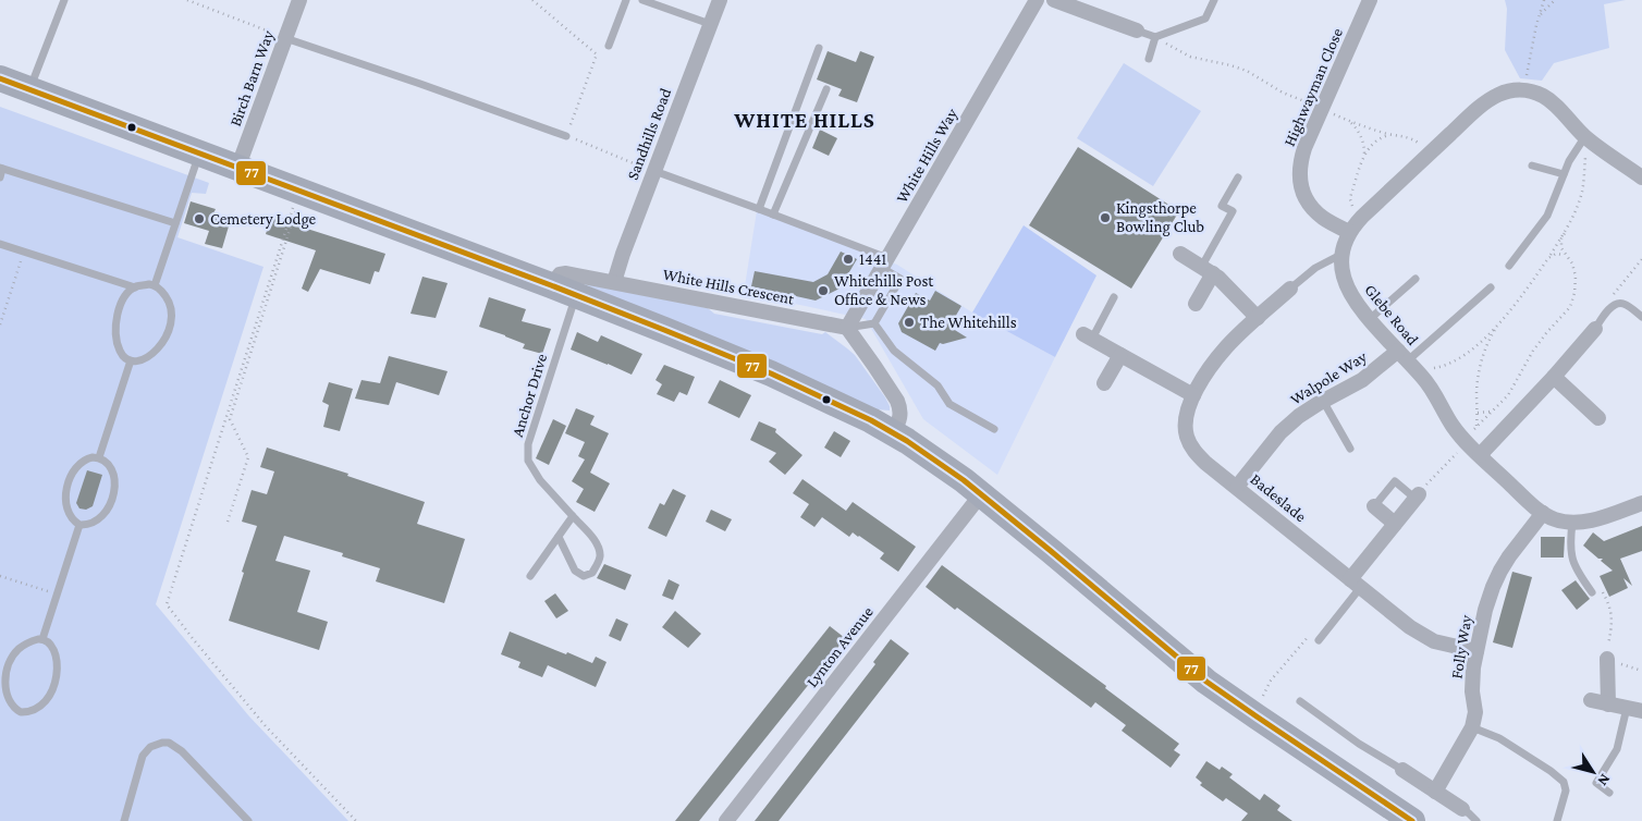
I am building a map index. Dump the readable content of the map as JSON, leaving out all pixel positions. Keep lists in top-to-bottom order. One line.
{"streets":{"street":["Birch Barn Way","Highwayman Close","Sandhills Road","White Hills Way","White Hills Crescent","Glebe Road","Walpole Way","Badeslade","Lynton Avenue","Folly Way"],"lane":["Anchor Drive"]},"crossings":[["Highwayman Close","Glebe Road"],["Sandhills Road","White Hills Crescent"],["White Hills Way","White Hills Crescent"],["Glebe Road","Walpole Way"],["Glebe Road","Folly Way"],["Walpole Way","Badeslade"],["Badeslade","Folly Way"]],"districts":["WHITE HILLS"],"places":["Kingsthorpe Bowling Club","Cemetery Lodge","1441","Whitehills Post Office & News","The Whitehills"],"lines":["transit line 77"],"north":"bottom right"}
